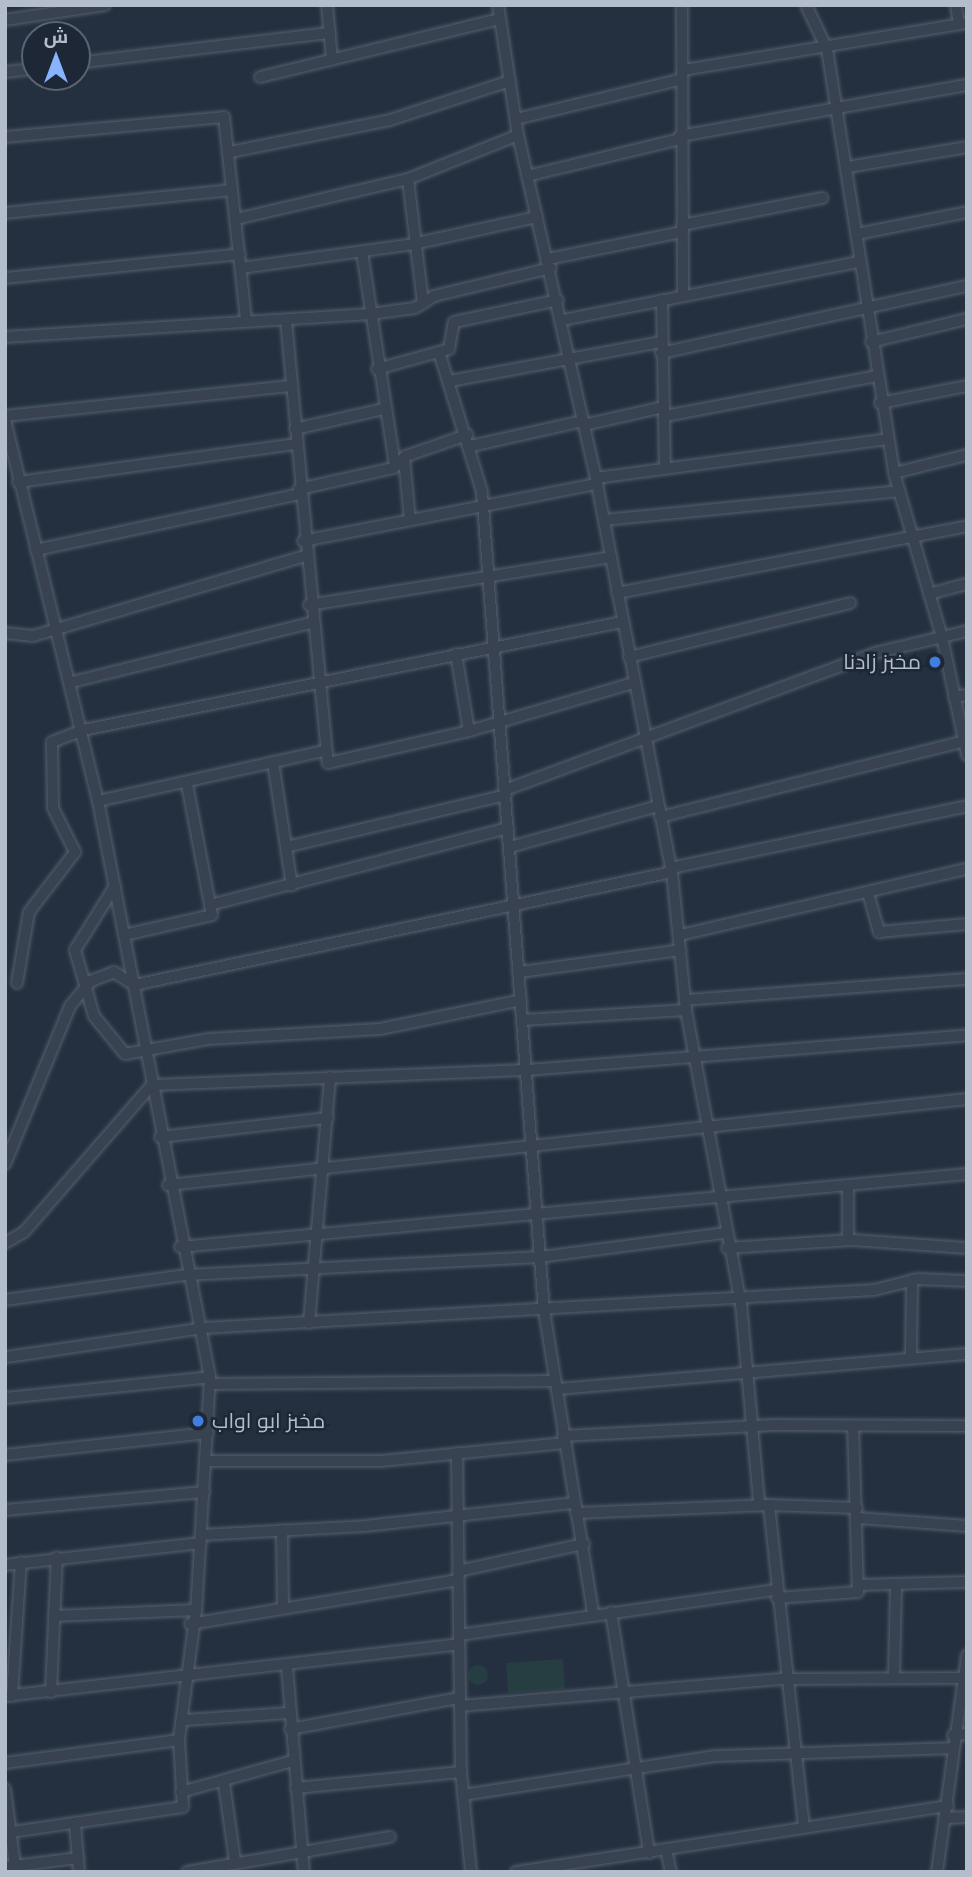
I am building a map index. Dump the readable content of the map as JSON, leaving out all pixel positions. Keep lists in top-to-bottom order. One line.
{"places":["مخبز زادنا","مخبز ابو اواب"],"north":"top"}
